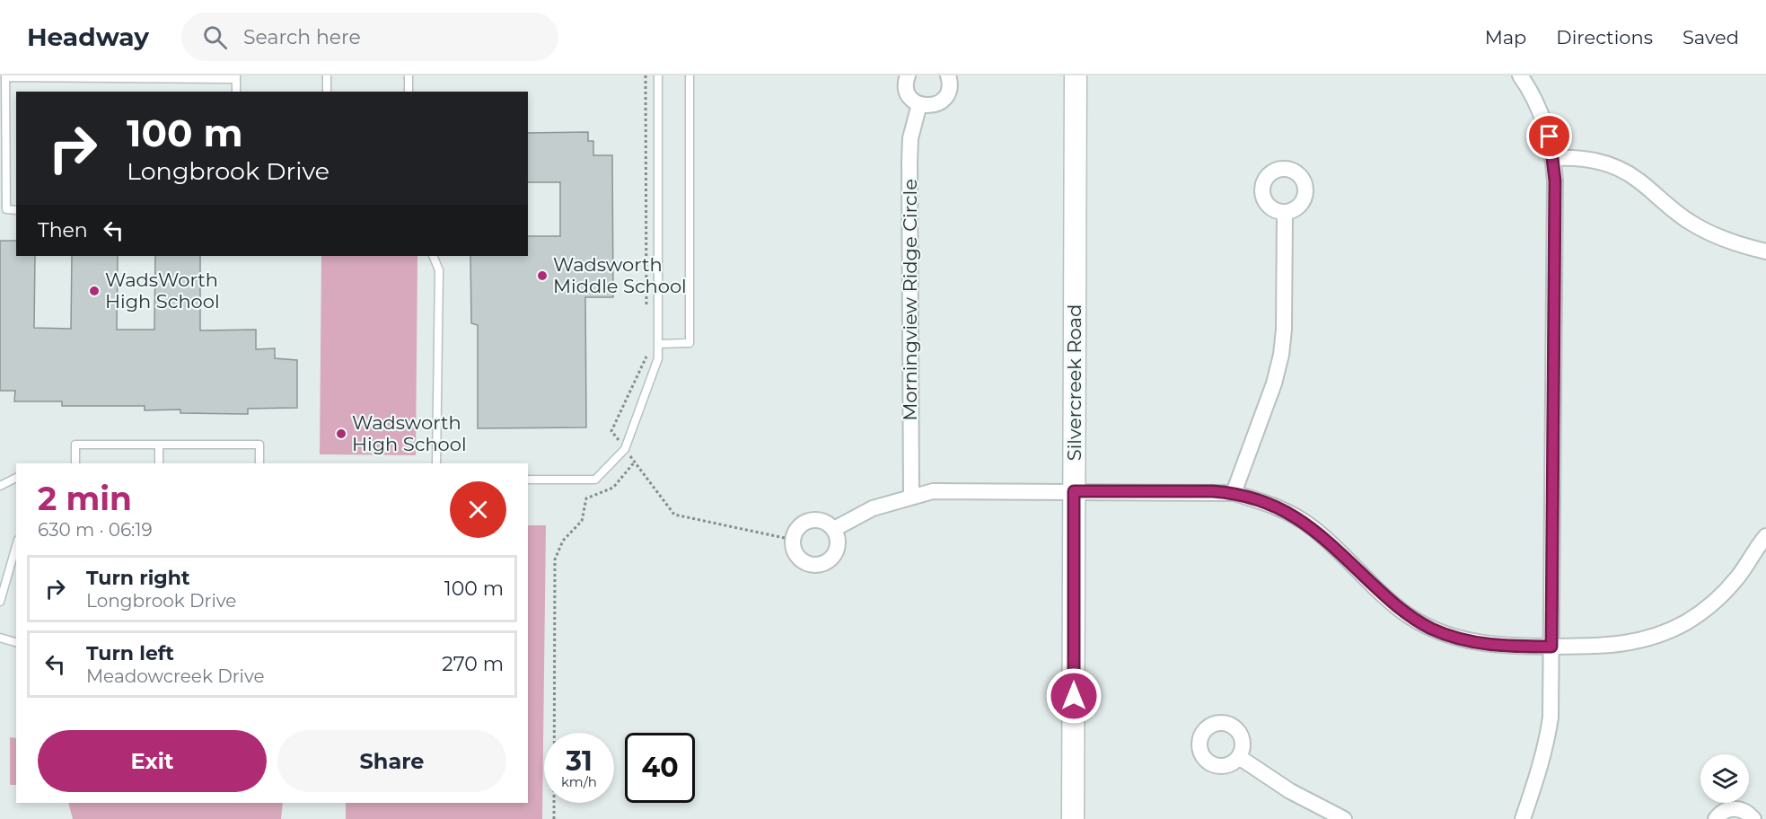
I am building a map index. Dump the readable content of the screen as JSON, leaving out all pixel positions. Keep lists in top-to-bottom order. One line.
{"streets":{"street":["Morningview Ridge Circle","Silvercreek Road"]},"places":["Wadsworth Middle School","WadsWorth High School","Wadsworth High School"],"page":{"header":"Headway","search":"Search here","nav":["Map","Directions","Saved"],"turn":["100 m","Longbrook Drive"],"then":"Then","heading":["2 min","630 m · 06:19"],"list":[{"name":"Turn right","note":"Longbrook Drive","value":"100 m"},{"name":"Turn left","note":"Meadowcreek Drive","value":"270 m"}],"buttons":["Exit","Share"],"speed":"31 km/h","limit":"40"}}
